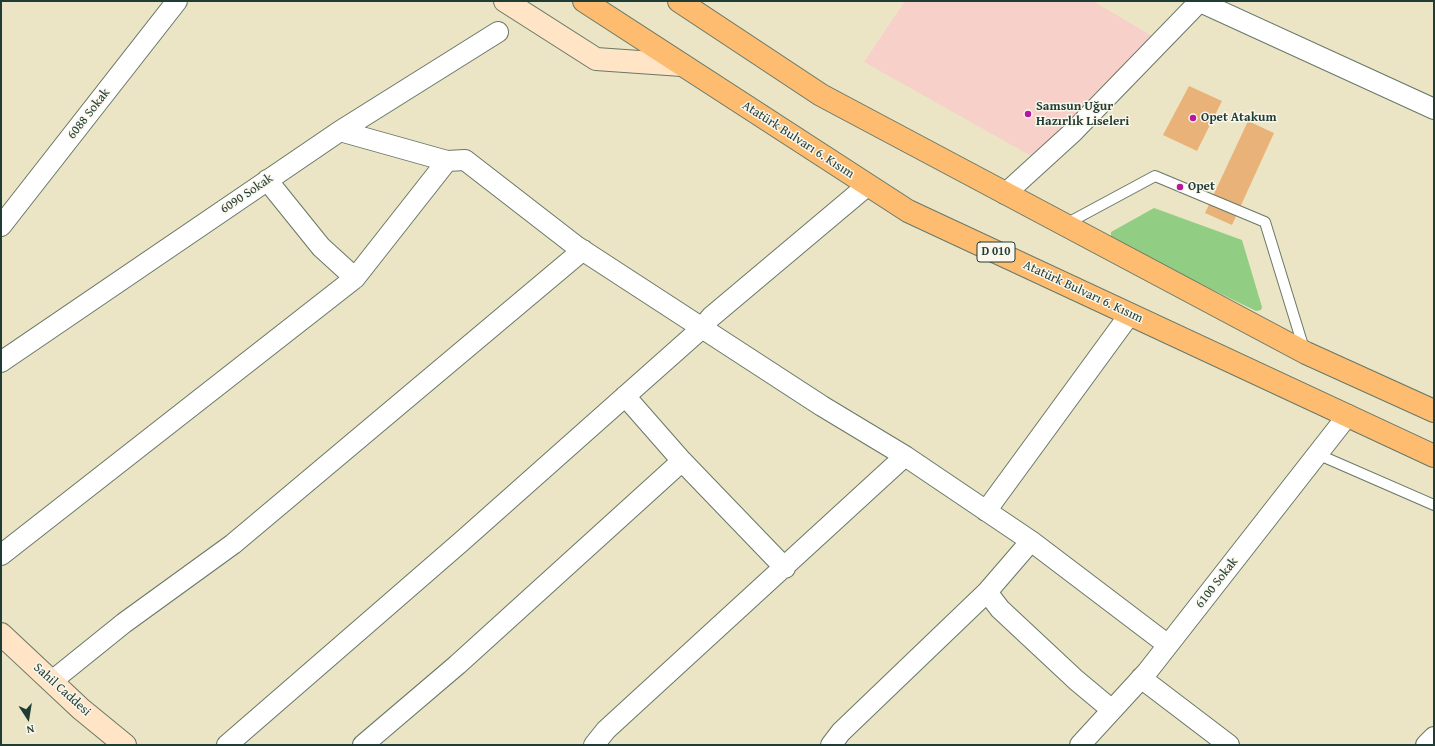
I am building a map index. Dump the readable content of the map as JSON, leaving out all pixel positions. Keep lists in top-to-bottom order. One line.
{"streets":{"highway":["Atatürk Bulvarı 6. Kısım","D 010"],"street":["6088 Sokak","6090 Sokak","6100 Sokak","Sahil Caddesi"]},"crossings":[["Atatürk Bulvarı 6. Kısım","6100 Sokak"]],"places":["Samsun Uğur Hazırlık Liseleri","Opet Atakum","Opet"],"north":"bottom"}
